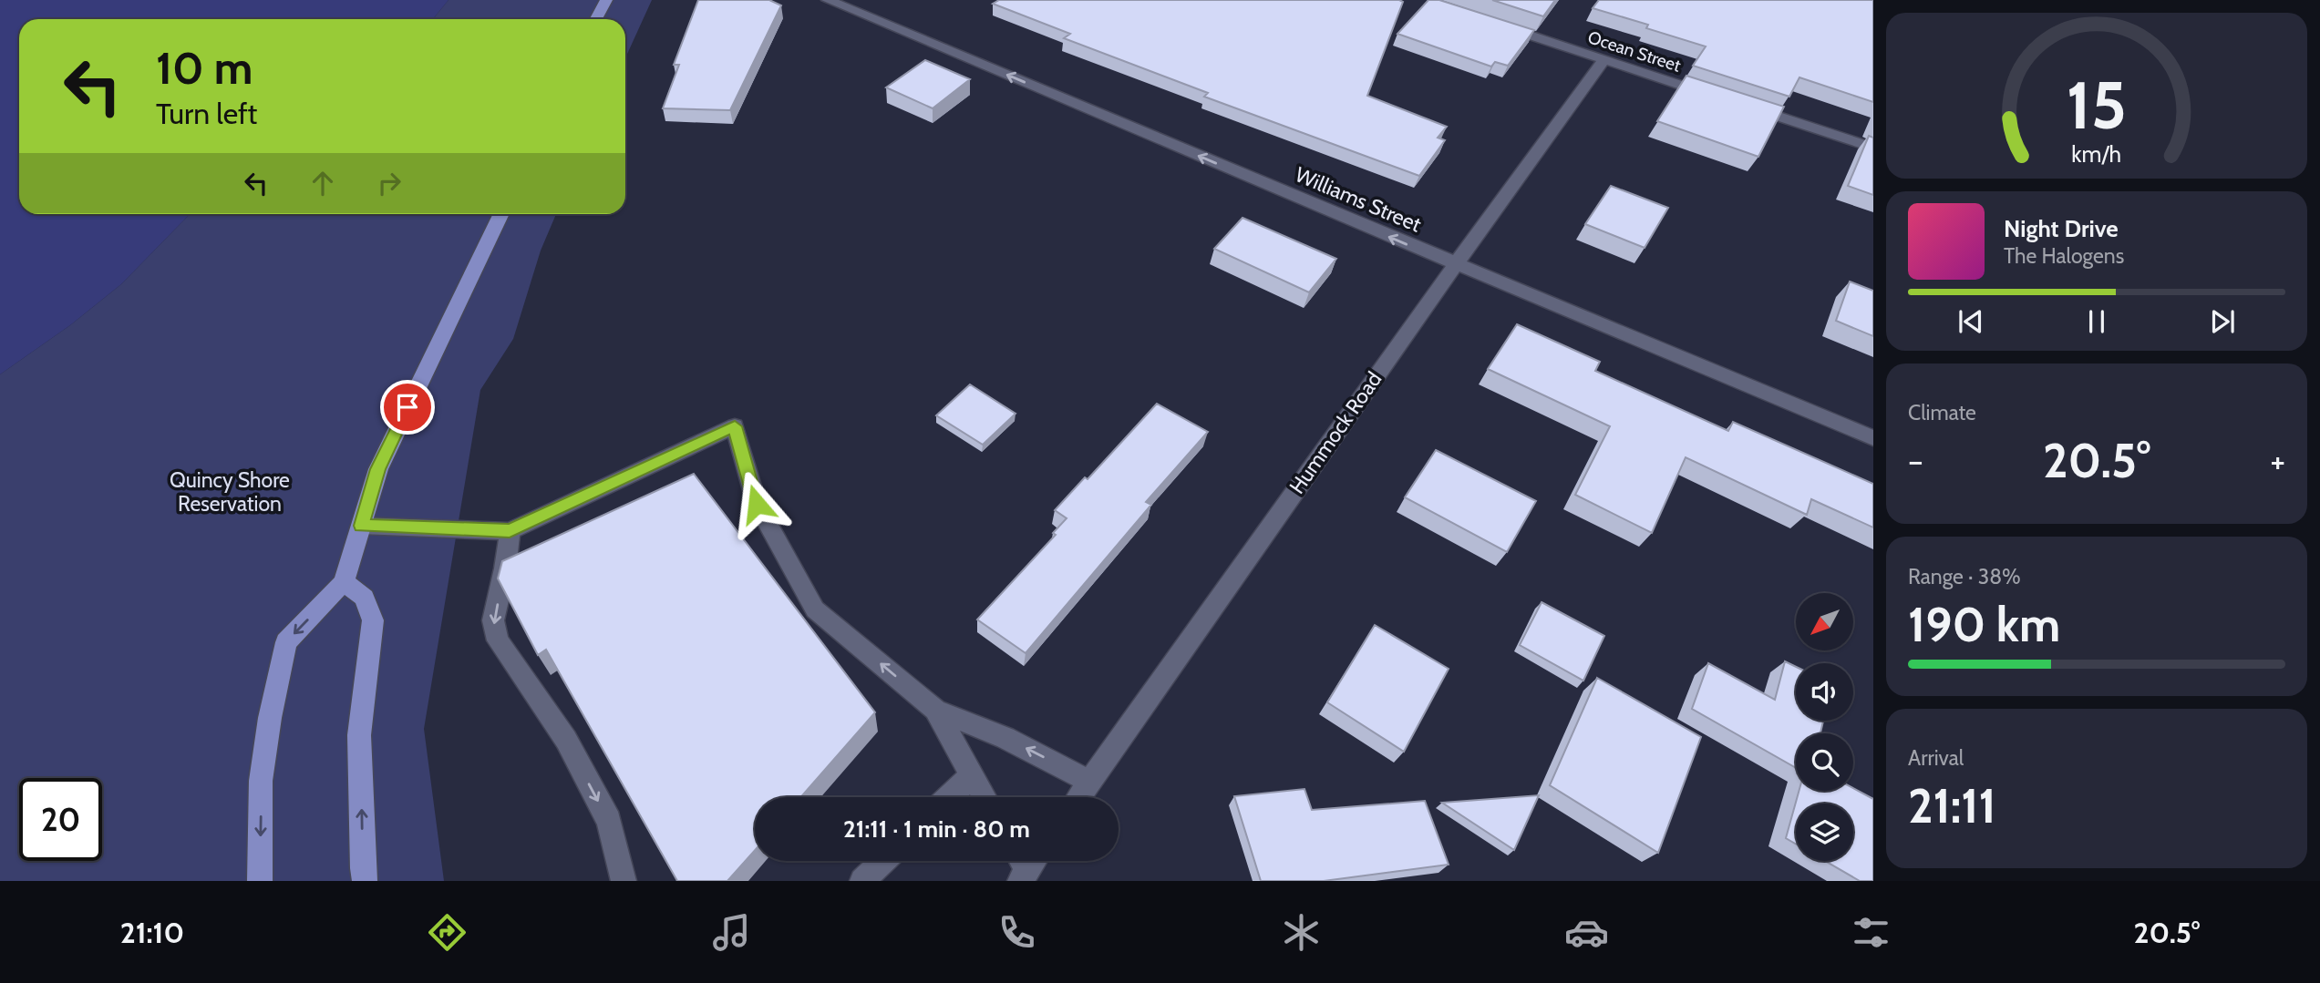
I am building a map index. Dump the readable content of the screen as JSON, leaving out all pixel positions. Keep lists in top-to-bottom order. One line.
{"streets":{"street":["Ocean Street","Williams Street","Hummock Road"]},"crossings":[["Ocean Street","Hummock Road"],["Williams Street","Hummock Road"]],"one_way":["Williams Street"],"parks":["Quincy Shore Reservation"],"north":"bottom left","page":{"turn":["10 m","Turn left"],"song":["Night Drive","The Halogens"],"tile":["Climate",["Range · 38%","190 km"],["Arrival","21:11"]],"heat":["−","20.5°","+"],"limit":"20","trip":"21:11 · 1 min · 80 m","tabs":["21:10","20.5°"],"gauge":["15","km/h"]}}
